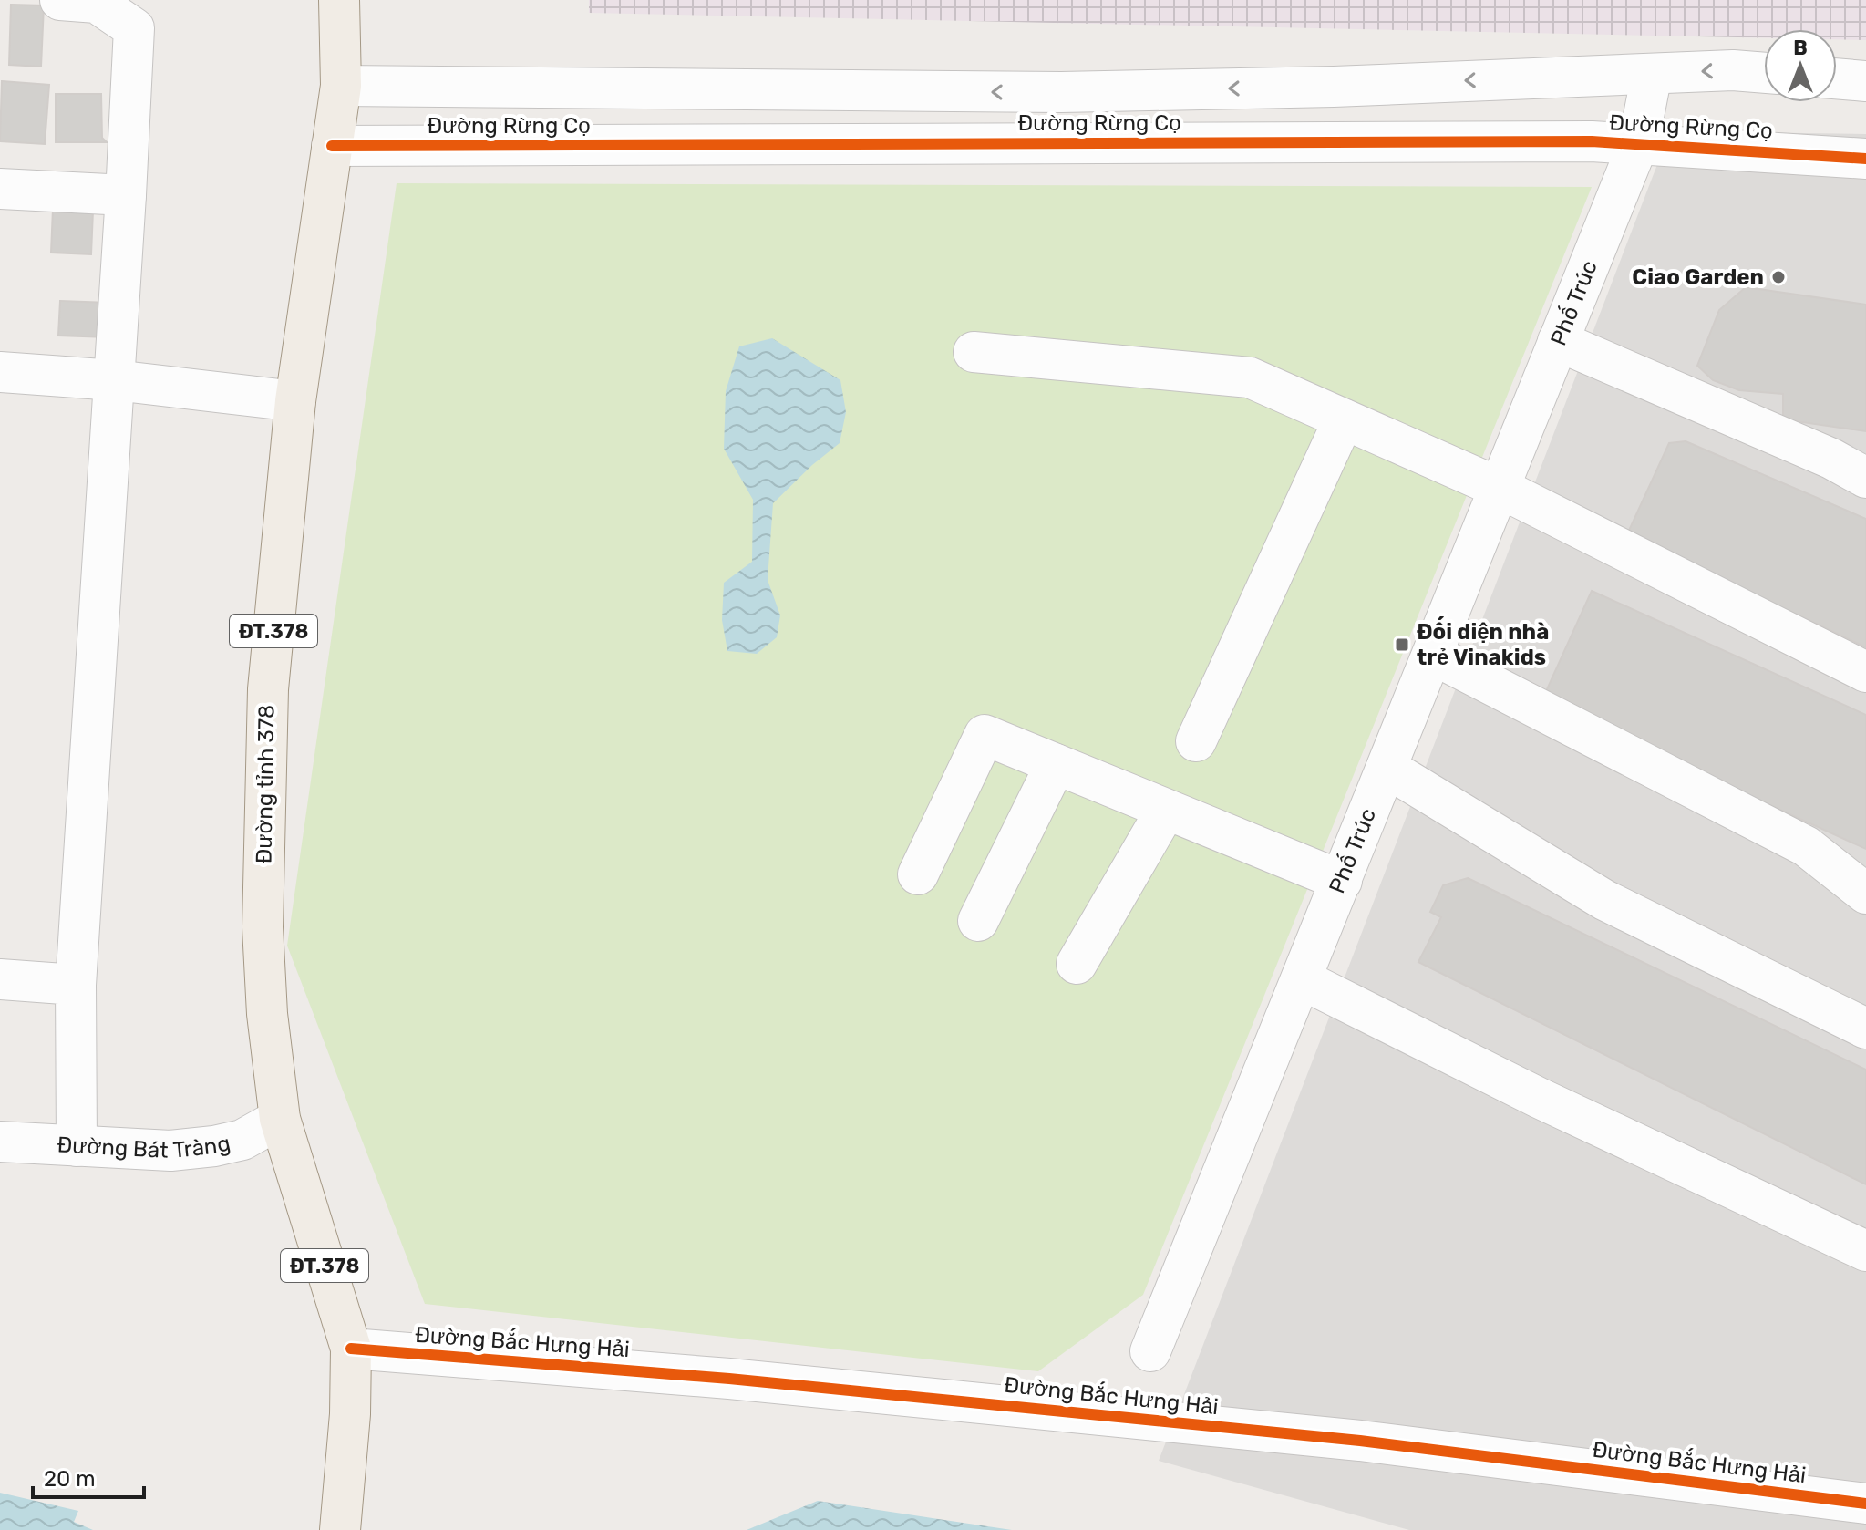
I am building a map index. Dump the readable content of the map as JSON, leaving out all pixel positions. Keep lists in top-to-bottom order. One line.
{"streets":{"main road":["ĐT.378","Đường tỉnh 378"],"street":["Đường Rừng Cọ","Phố Trúc","Đường Bát Tràng","Đường Bắc Hưng Hải"]},"crossings":[["Đường Rừng Cọ","Phố Trúc"],["Đường Rừng Cọ","ĐT.378"],["Đường Rừng Cọ","Đường tỉnh 378"],["ĐT.378","Đường tỉnh 378"],["Đường tỉnh 378","Đường Bát Tràng"],["Đường tỉnh 378","Đường Bắc Hưng Hải"]],"places":{"other":["Ciao Garden"],"transit":["Đối diện nhà trẻ Vinakids"]},"scale_bar":"20 m","north":"top"}
